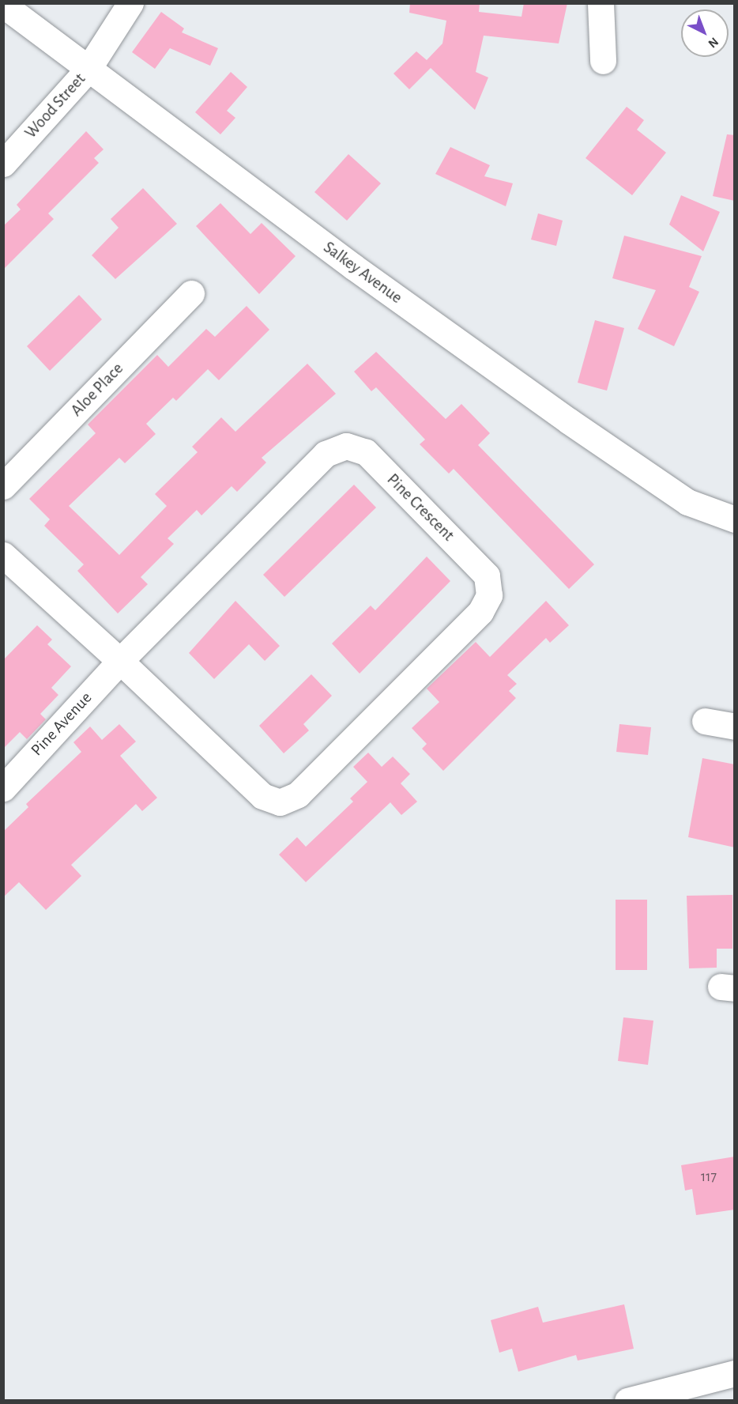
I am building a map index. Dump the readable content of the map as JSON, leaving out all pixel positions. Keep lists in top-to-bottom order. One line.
{"streets":{"street":["Wood Street","Salkey Avenue","Aloe Place","Pine Crescent","Pine Avenue"]},"crossings":[["Wood Street","Salkey Avenue"],["Pine Crescent","Pine Avenue"]],"house_numbers":["117"],"north":"bottom right"}
